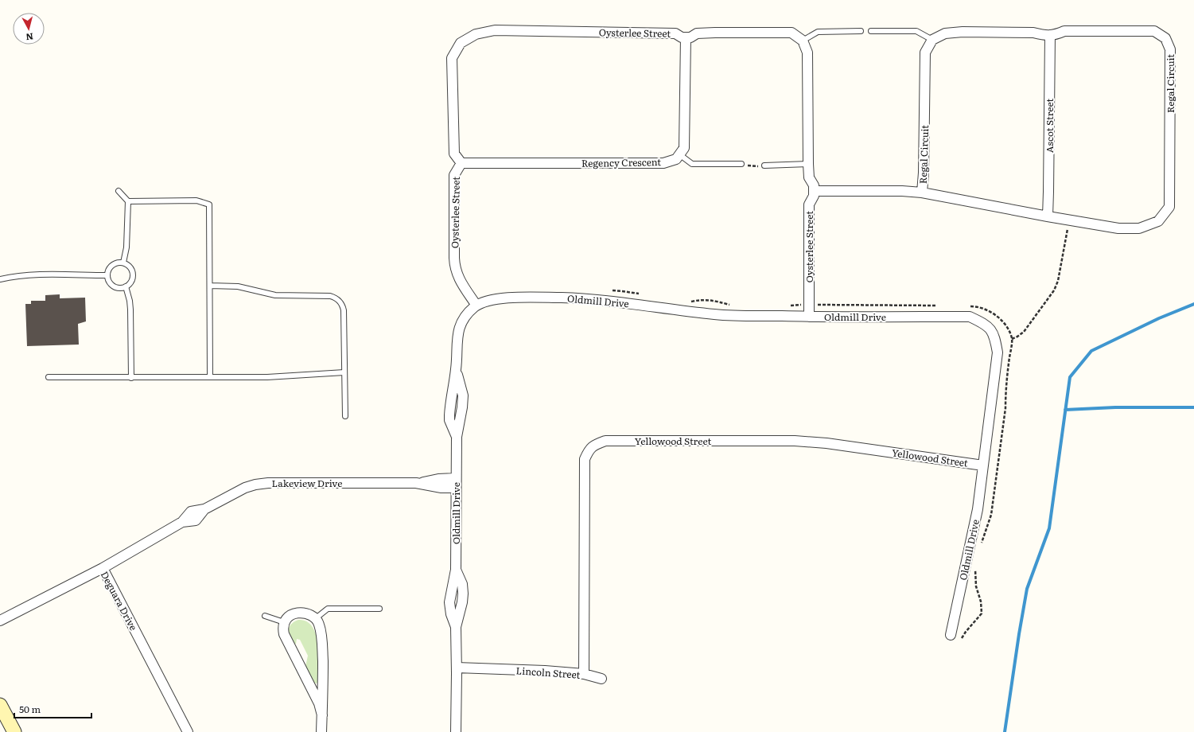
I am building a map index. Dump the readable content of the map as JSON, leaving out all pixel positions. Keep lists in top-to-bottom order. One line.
{"streets":{"street":["Oysterlee Street","Regal Circuit","Ascot Street","Regency Crescent","Oldmill Drive","Yellowood Street","Lakeview Drive","Deguara Drive","Lincoln Street"]},"crossings":[["Oysterlee Street","Regal Circuit"],["Oysterlee Street","Regency Crescent"],["Oysterlee Street","Oldmill Drive"],["Regal Circuit","Ascot Street"],["Oldmill Drive","Yellowood Street"],["Oldmill Drive","Lakeview Drive"],["Oldmill Drive","Lincoln Street"],["Yellowood Street","Lincoln Street"],["Lakeview Drive","Deguara Drive"]],"scale_bar":"50 m","north":"bottom"}
